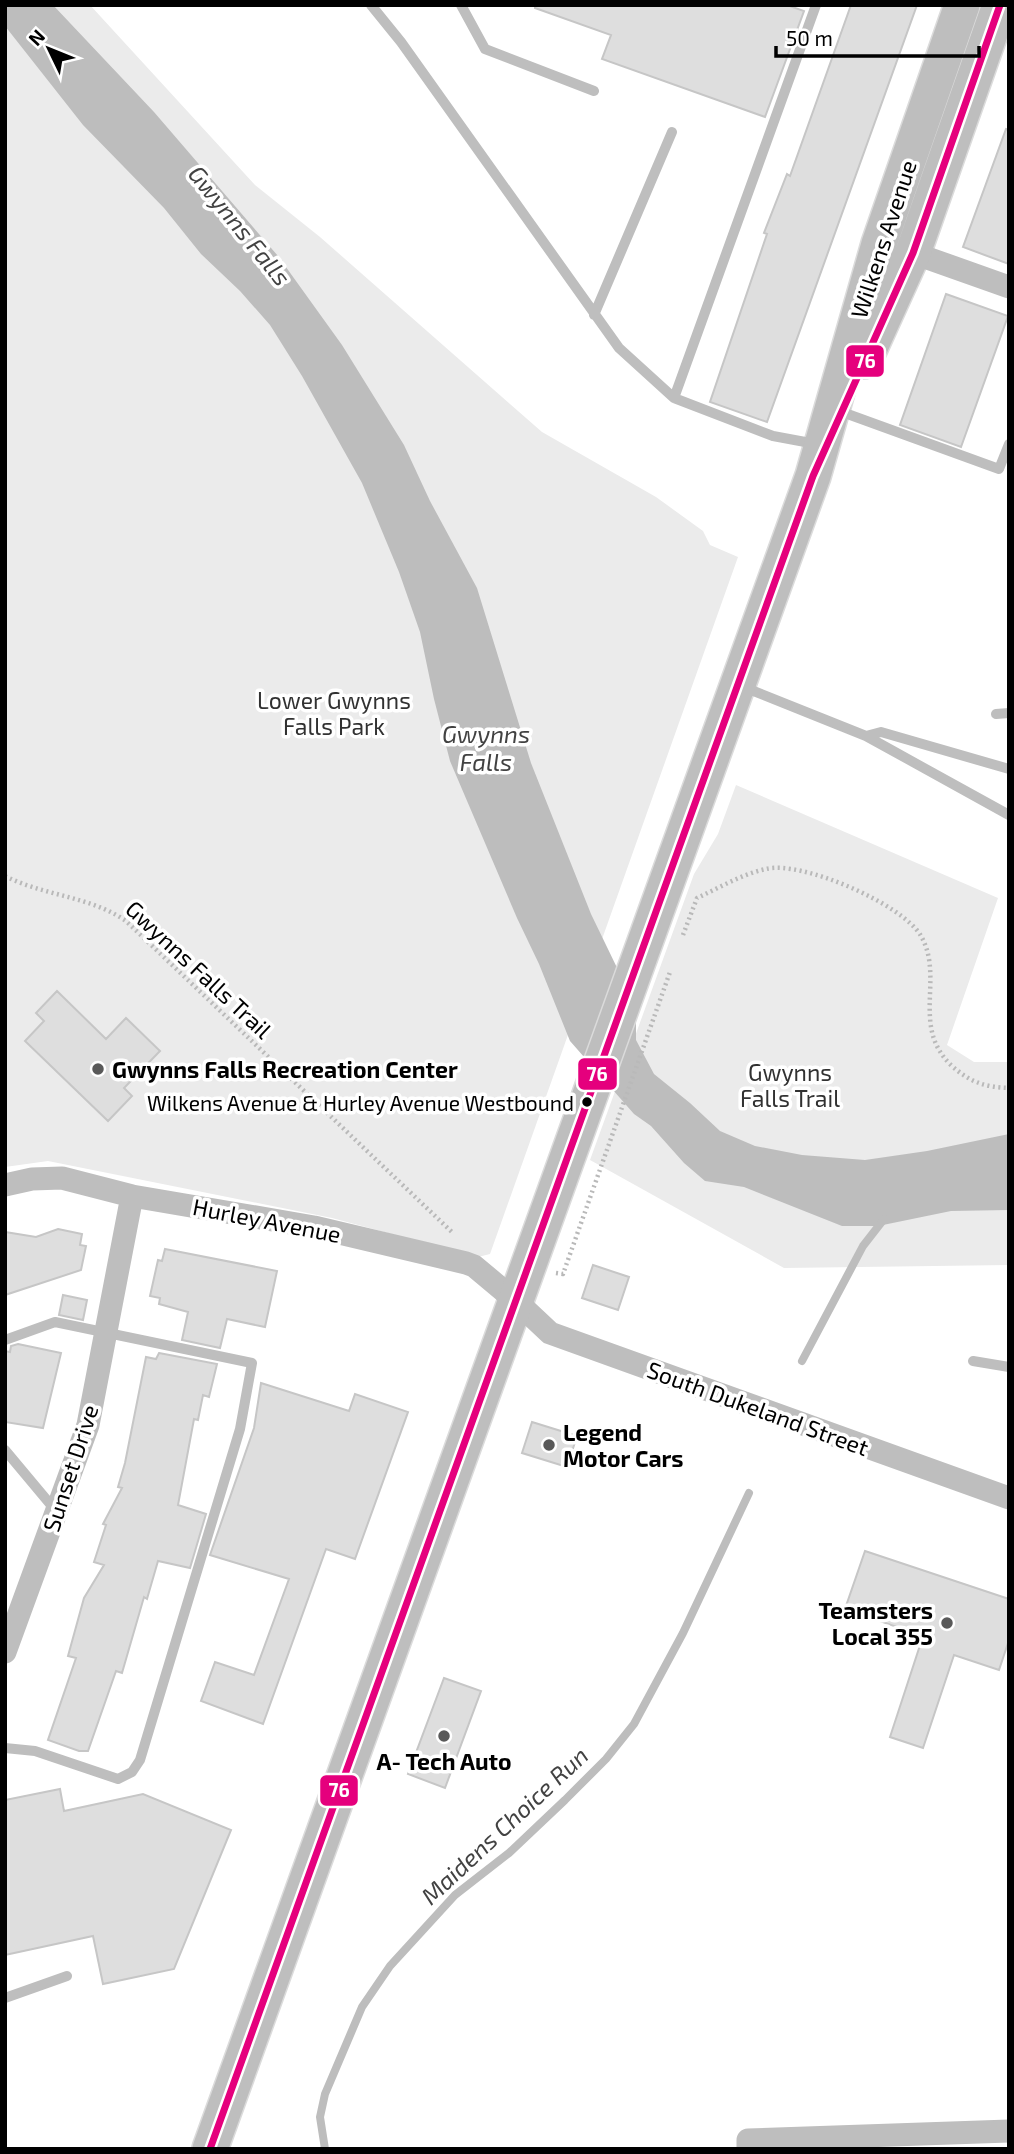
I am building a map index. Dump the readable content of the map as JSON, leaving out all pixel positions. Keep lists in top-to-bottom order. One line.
{"streets":{"main road":["Wilkens Avenue"],"street":["Hurley Avenue","South Dukeland Street","Sunset Drive"],"path":["Gwynns Falls Trail"]},"crossings":[["Wilkens Avenue","Hurley Avenue"],["Wilkens Avenue","South Dukeland Street"],["Hurley Avenue","South Dukeland Street"],["Hurley Avenue","Sunset Drive"]],"water":["Gwynns Falls","Maidens Choice Run"],"parks":["Lower Gwynns Falls Park","Gwynns Falls Trail"],"places":["Gwynns Falls Recreation Center","Wilkens Avenue & Hurley Avenue Westbound","Legend Motor Cars","Teamsters Local 355","A- Tech Auto"],"lines":["transit line 76"],"scale_bar":"50 m","north":"top left"}
